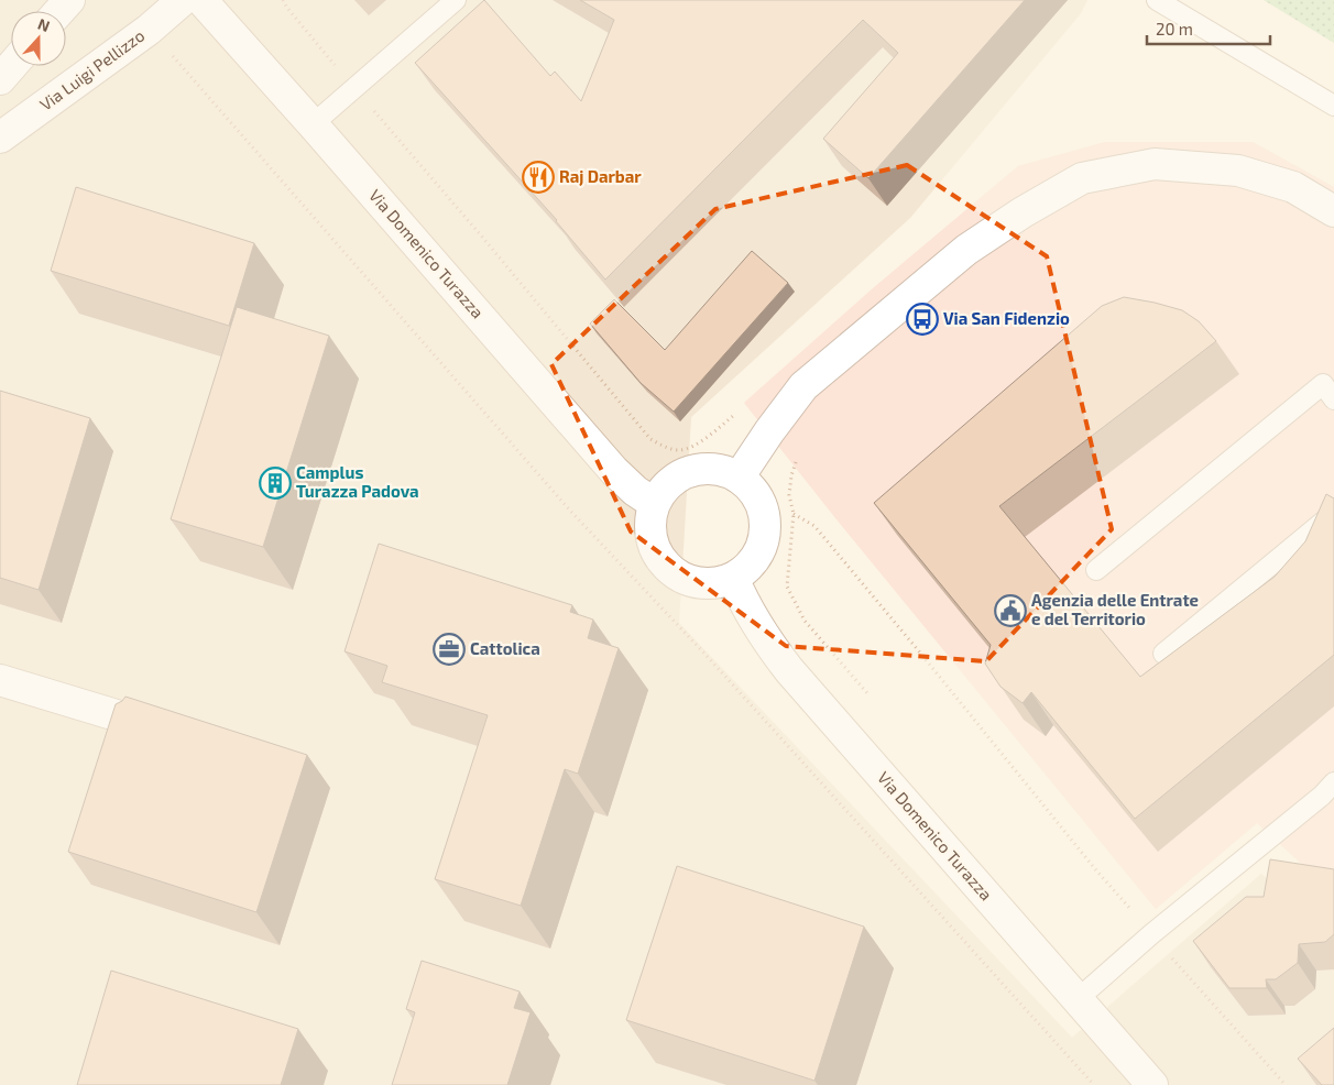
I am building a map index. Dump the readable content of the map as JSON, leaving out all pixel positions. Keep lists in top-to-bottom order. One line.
{"streets":{"main road":["Via Luigi Pellizzo","Via Domenico Turazza"]},"places":{"restaurant":["Raj Darbar"],"bus stop":["Via San Fidenzio"],"building":["Camplus Turazza Padova"],"public building":["Agenzia delle Entrate e del Territorio"],"office":["Cattolica"]},"scale_bar":"20 m","north":"top"}
